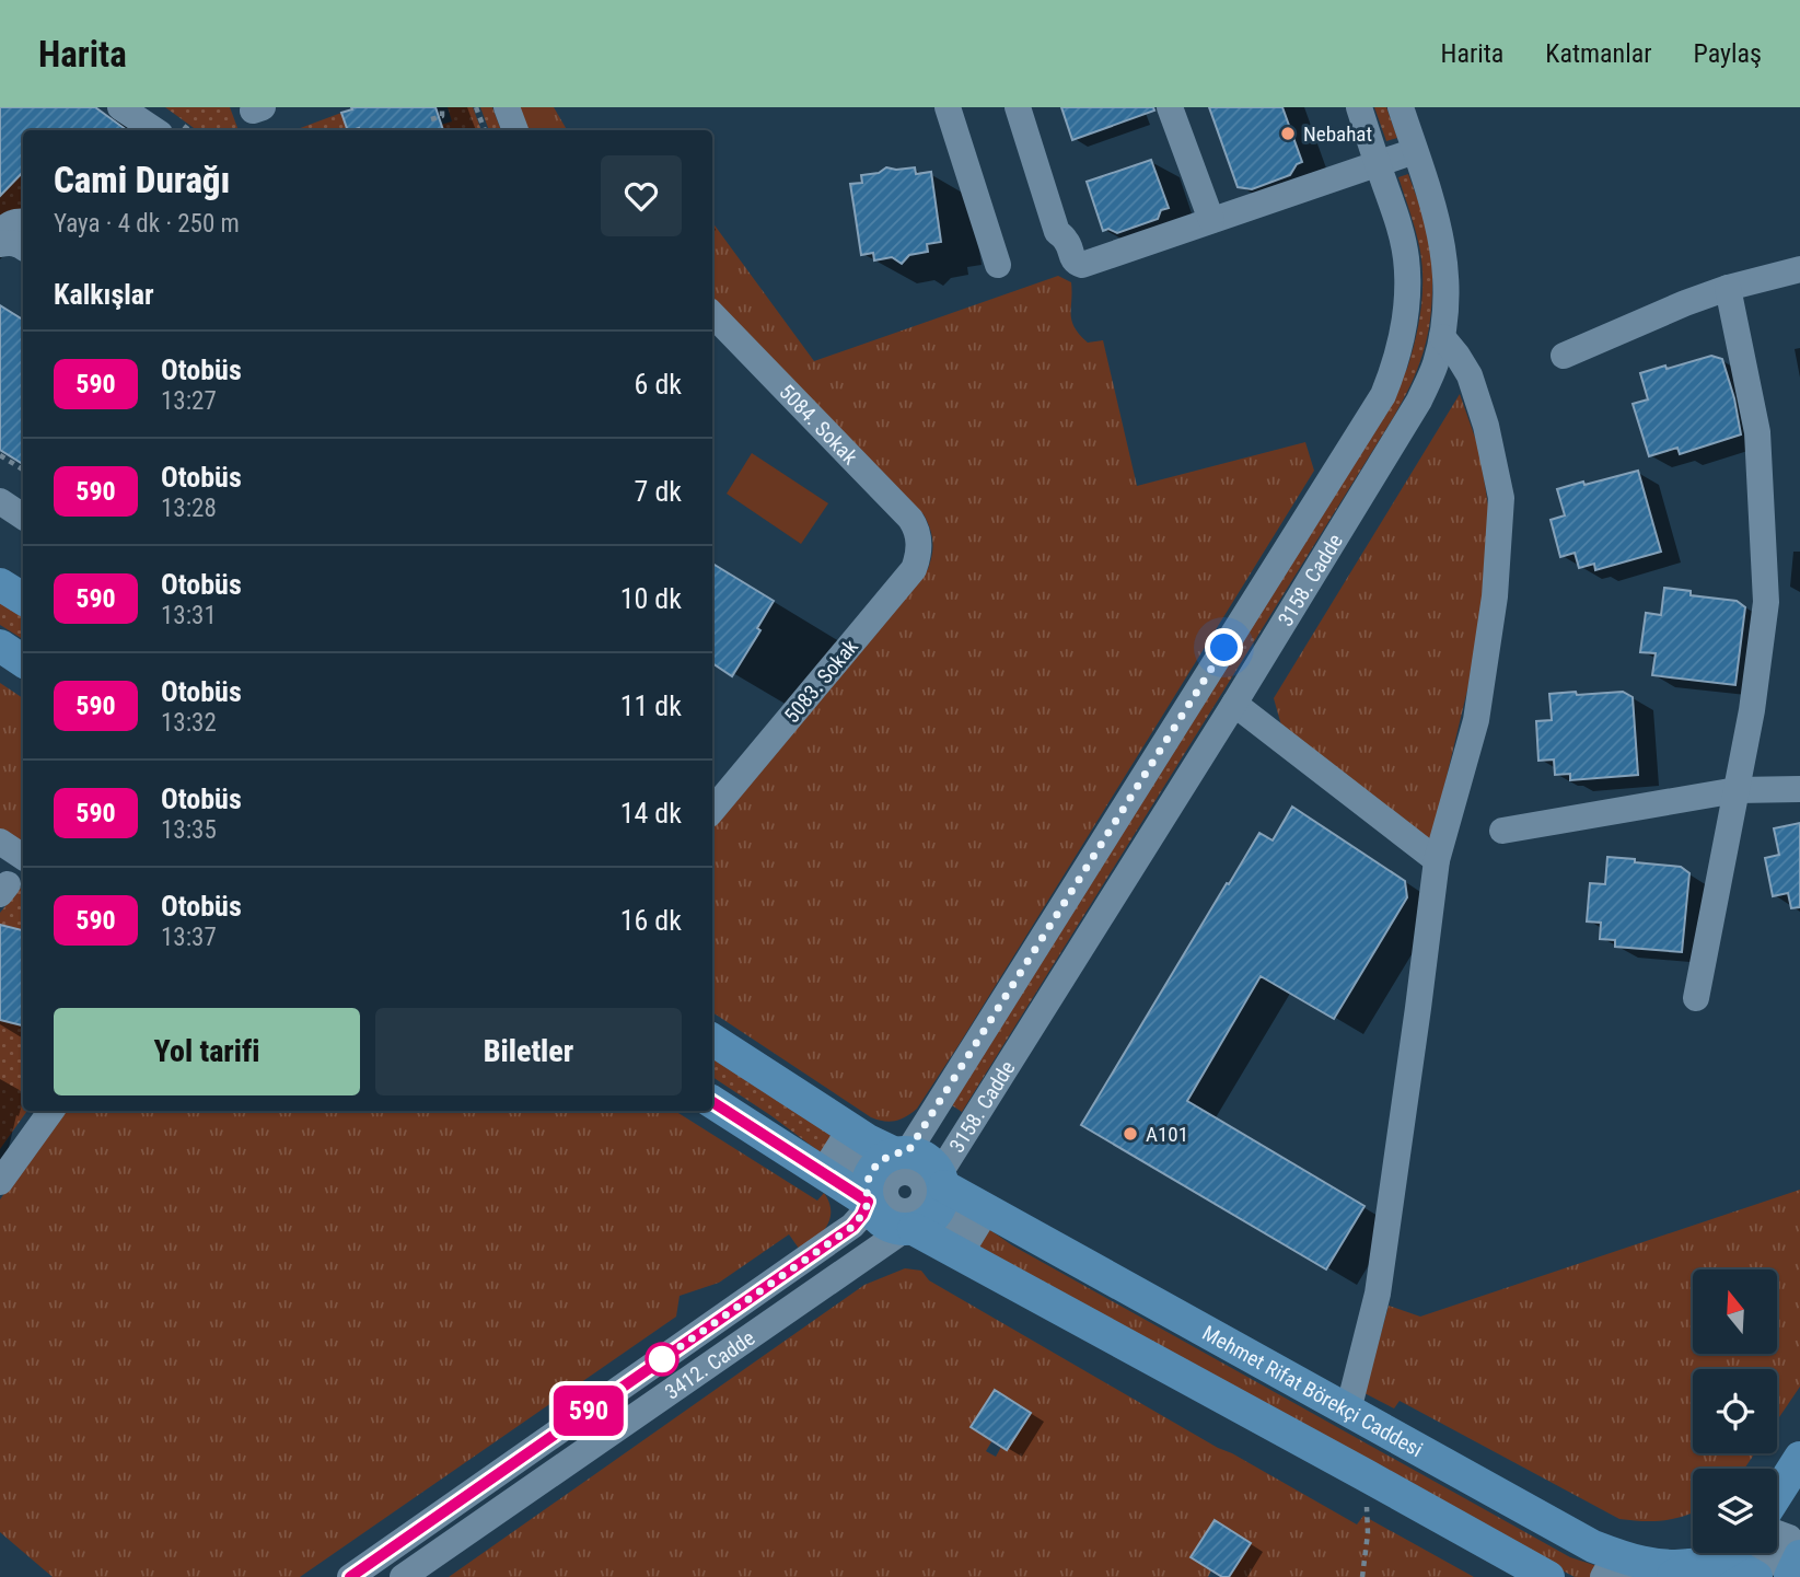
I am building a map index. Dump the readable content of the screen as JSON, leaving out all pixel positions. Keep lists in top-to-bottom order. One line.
{"streets":{"main road":["Mehmet Rifat Börekçi Caddesi"],"street":["5084. Sokak","3158. Cadde","5083. Sokak","3412. Cadde"]},"crossings":[["5084. Sokak","5083. Sokak"],["3158. Cadde","3412. Cadde"],["3158. Cadde","Mehmet Rifat Börekçi Caddesi"],["3412. Cadde","Mehmet Rifat Börekçi Caddesi"]],"places":["Nebahat","A101"],"lines":["bus line 590"],"north":"top","page":{"header":"Harita","nav":["Harita","Katmanlar","Paylaş"],"on_map":"590","heading":[["Cami Durağı","Yaya · 4 dk · 250 m"],"Kalkışlar"],"list":[{"mark":"590","name":"Otobüs","note":"13:27","value":"6 dk"},{"mark":"590","name":"Otobüs","note":"13:28","value":"7 dk"},{"mark":"590","name":"Otobüs","note":"13:31","value":"10 dk"},{"mark":"590","name":"Otobüs","note":"13:32","value":"11 dk"},{"mark":"590","name":"Otobüs","note":"13:35","value":"14 dk"},{"mark":"590","name":"Otobüs","note":"13:37","value":"16 dk"}],"buttons":["Yol tarifi","Biletler"]}}
